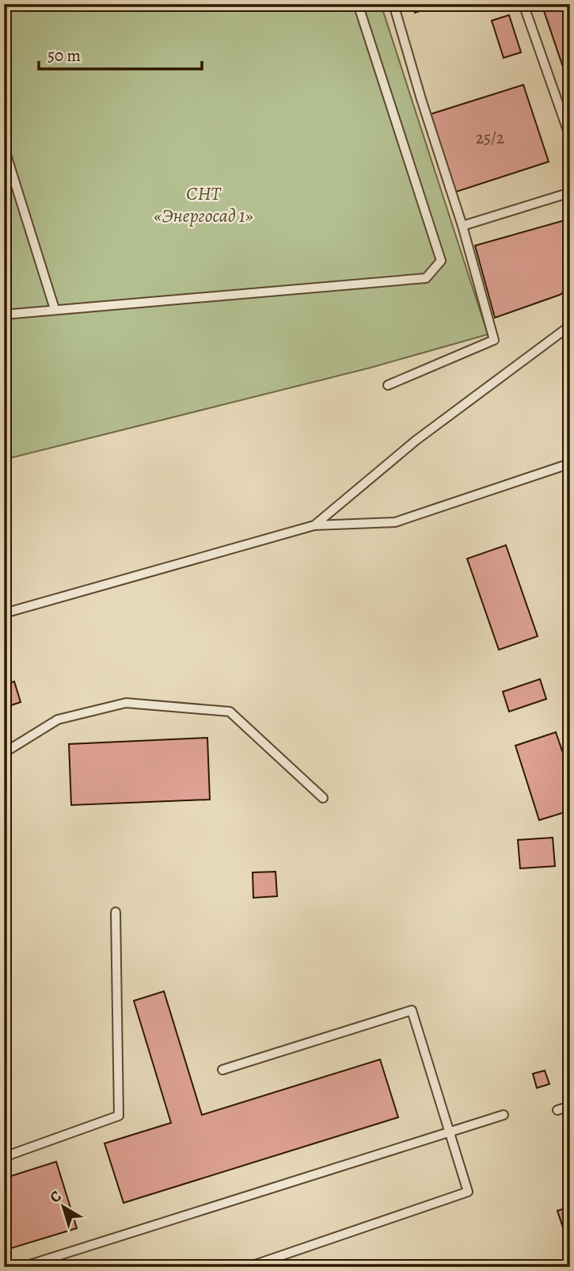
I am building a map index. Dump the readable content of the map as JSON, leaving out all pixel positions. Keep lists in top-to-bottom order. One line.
{"parks":["СНТ «Энергосад 1»"],"house_numbers":["25/2"],"scale_bar":"50 m","north":"top left"}
